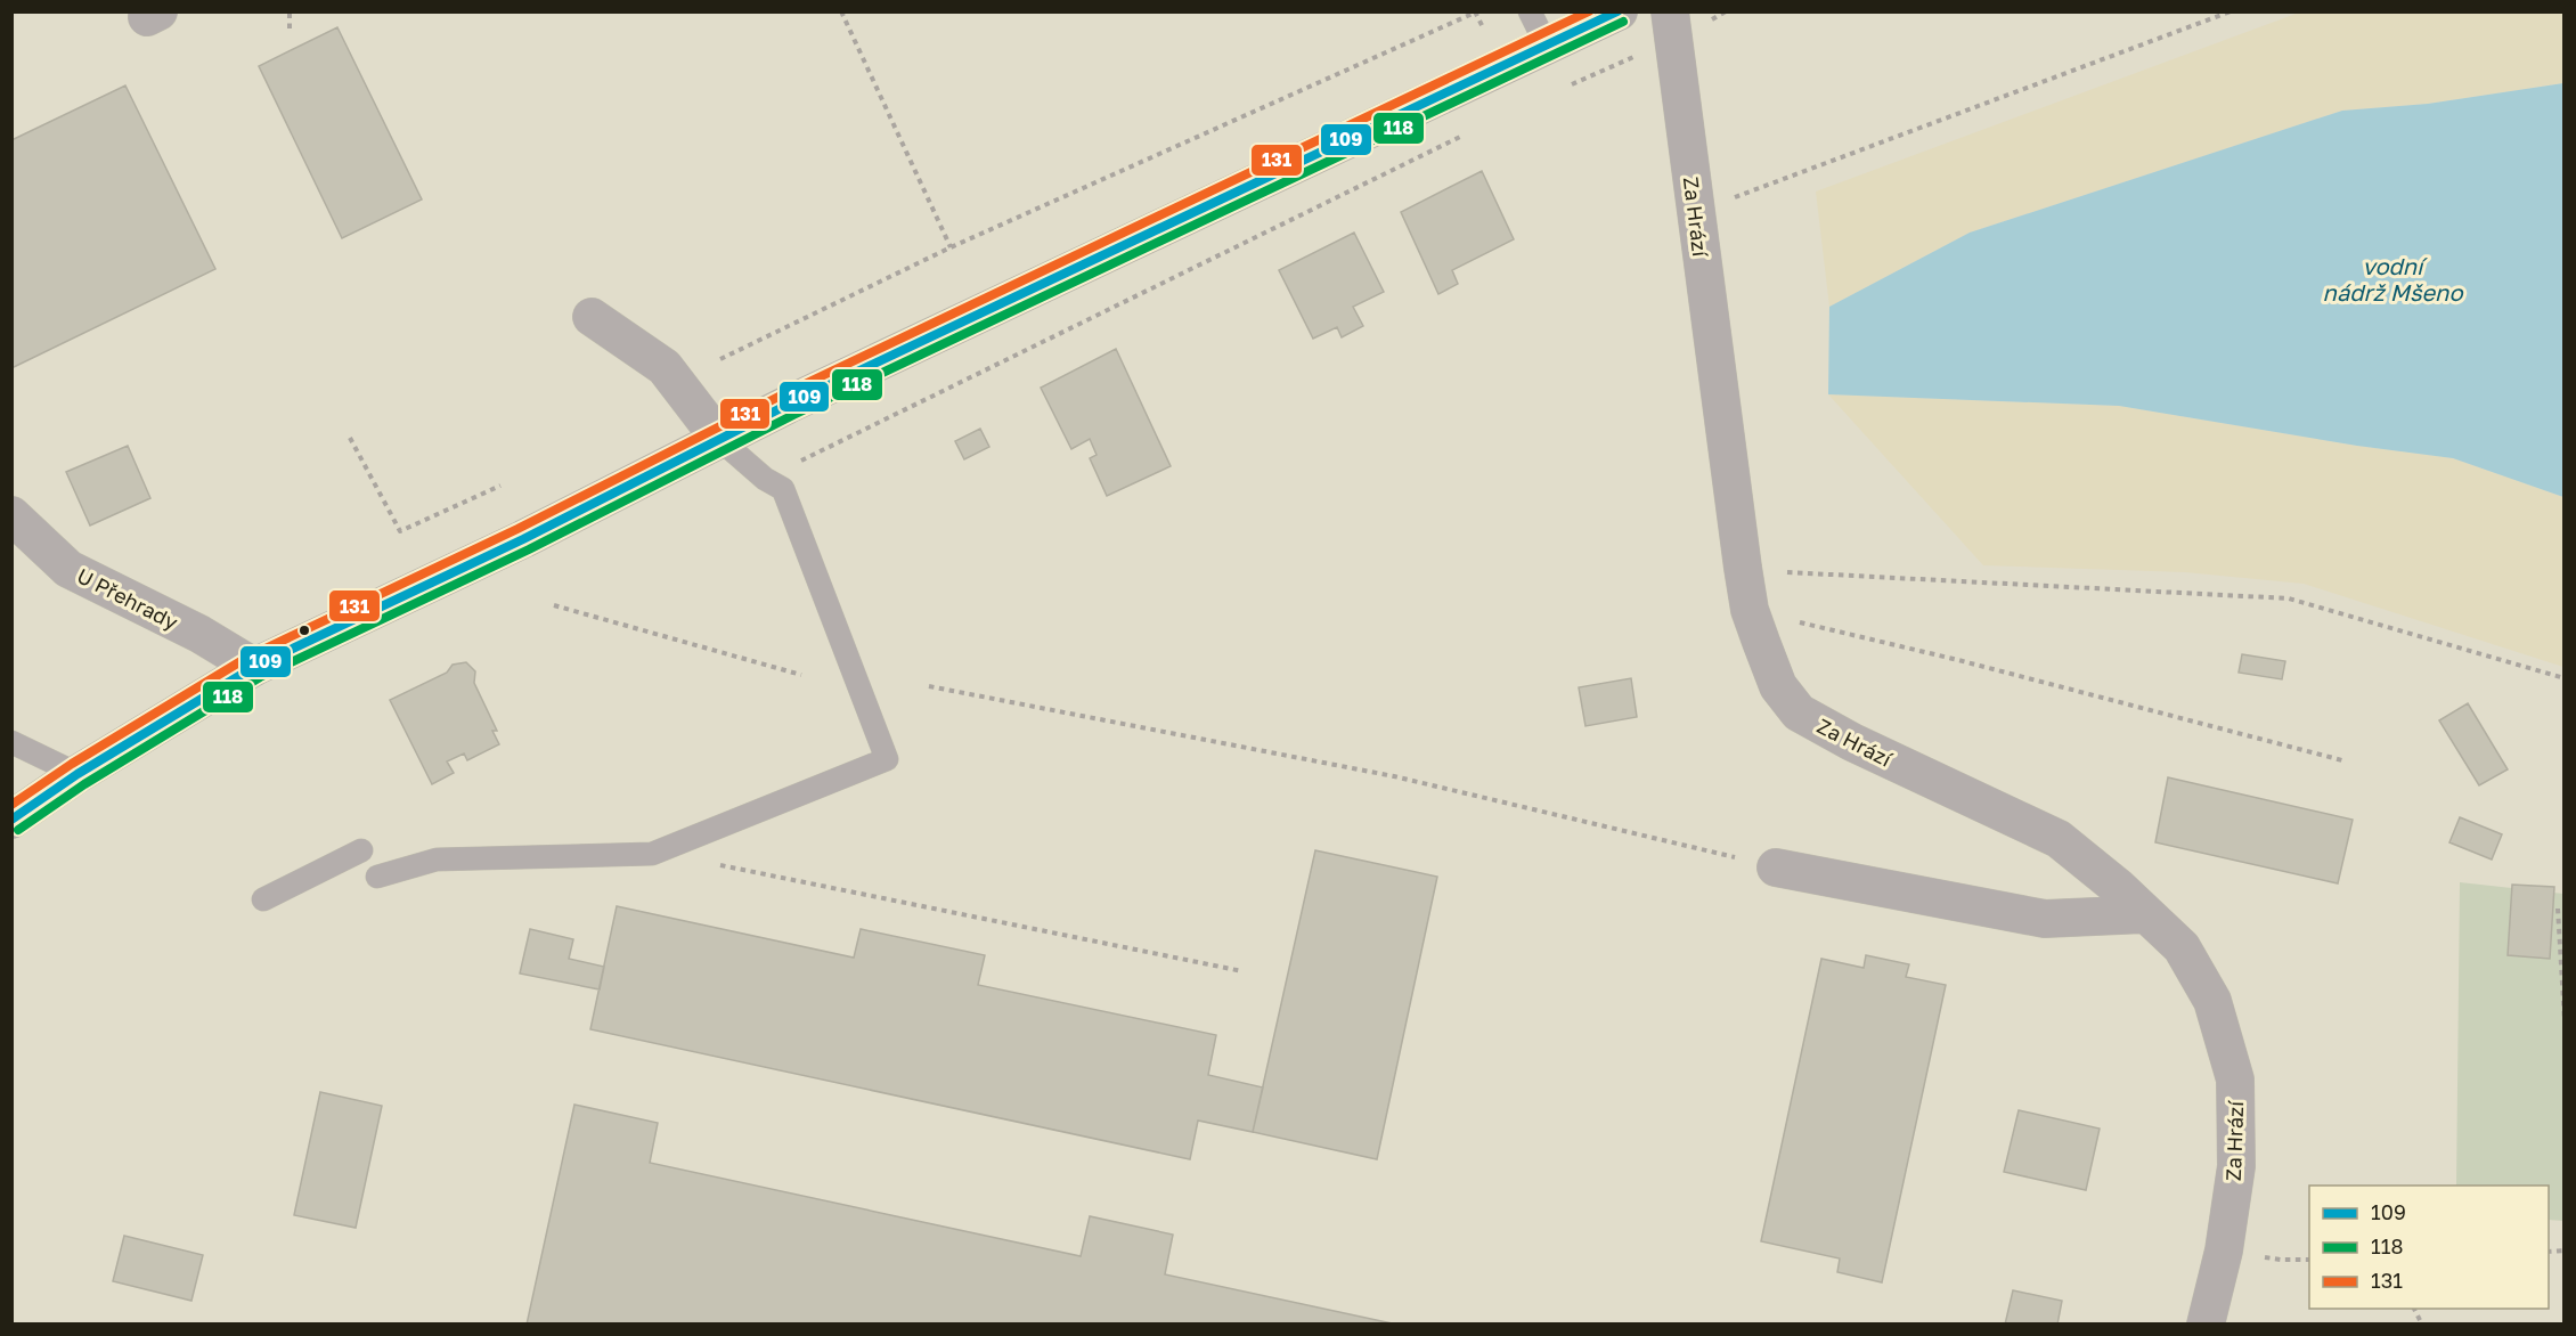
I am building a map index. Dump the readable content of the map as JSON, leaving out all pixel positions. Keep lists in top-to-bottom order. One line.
{"streets":{"street":["Za Hrází","U Přehrady"]},"water":["vodní nádrž Mšeno"],"lines":["transit line 109","transit line 131","transit line 118"],"legend":["109","118","131"]}
